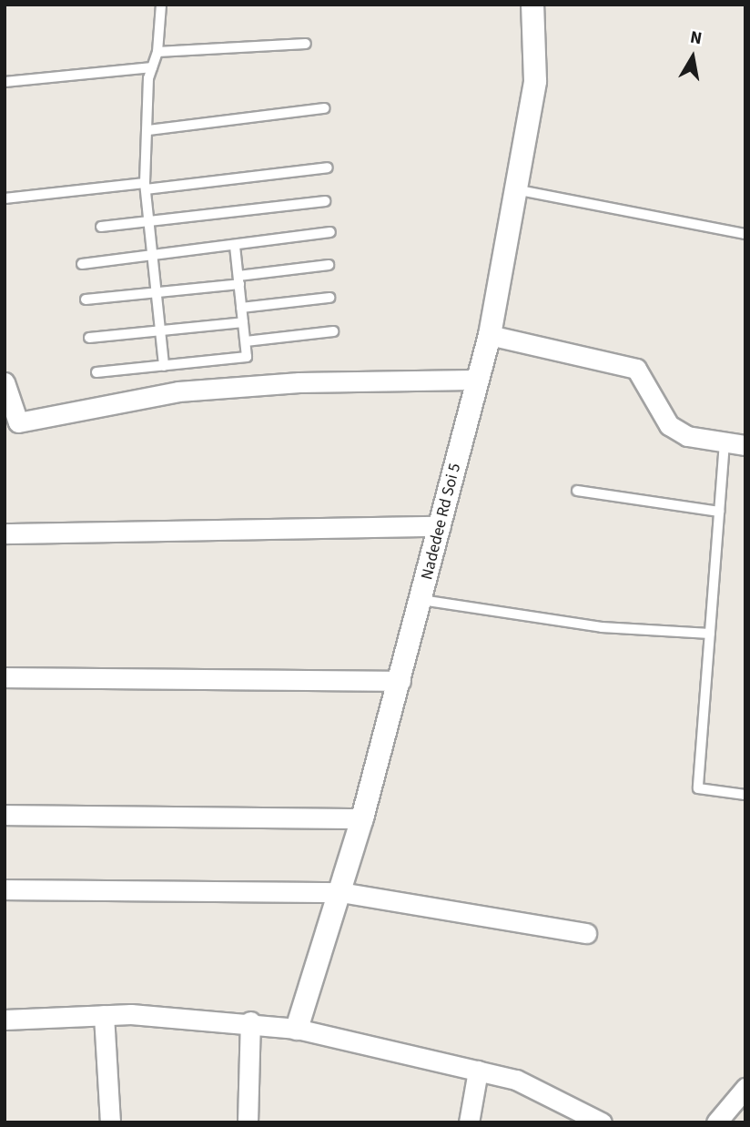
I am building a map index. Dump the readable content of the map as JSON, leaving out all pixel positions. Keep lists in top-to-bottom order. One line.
{"streets":{"street":["Nadedee Rd Soi 5"]},"north":"top"}
